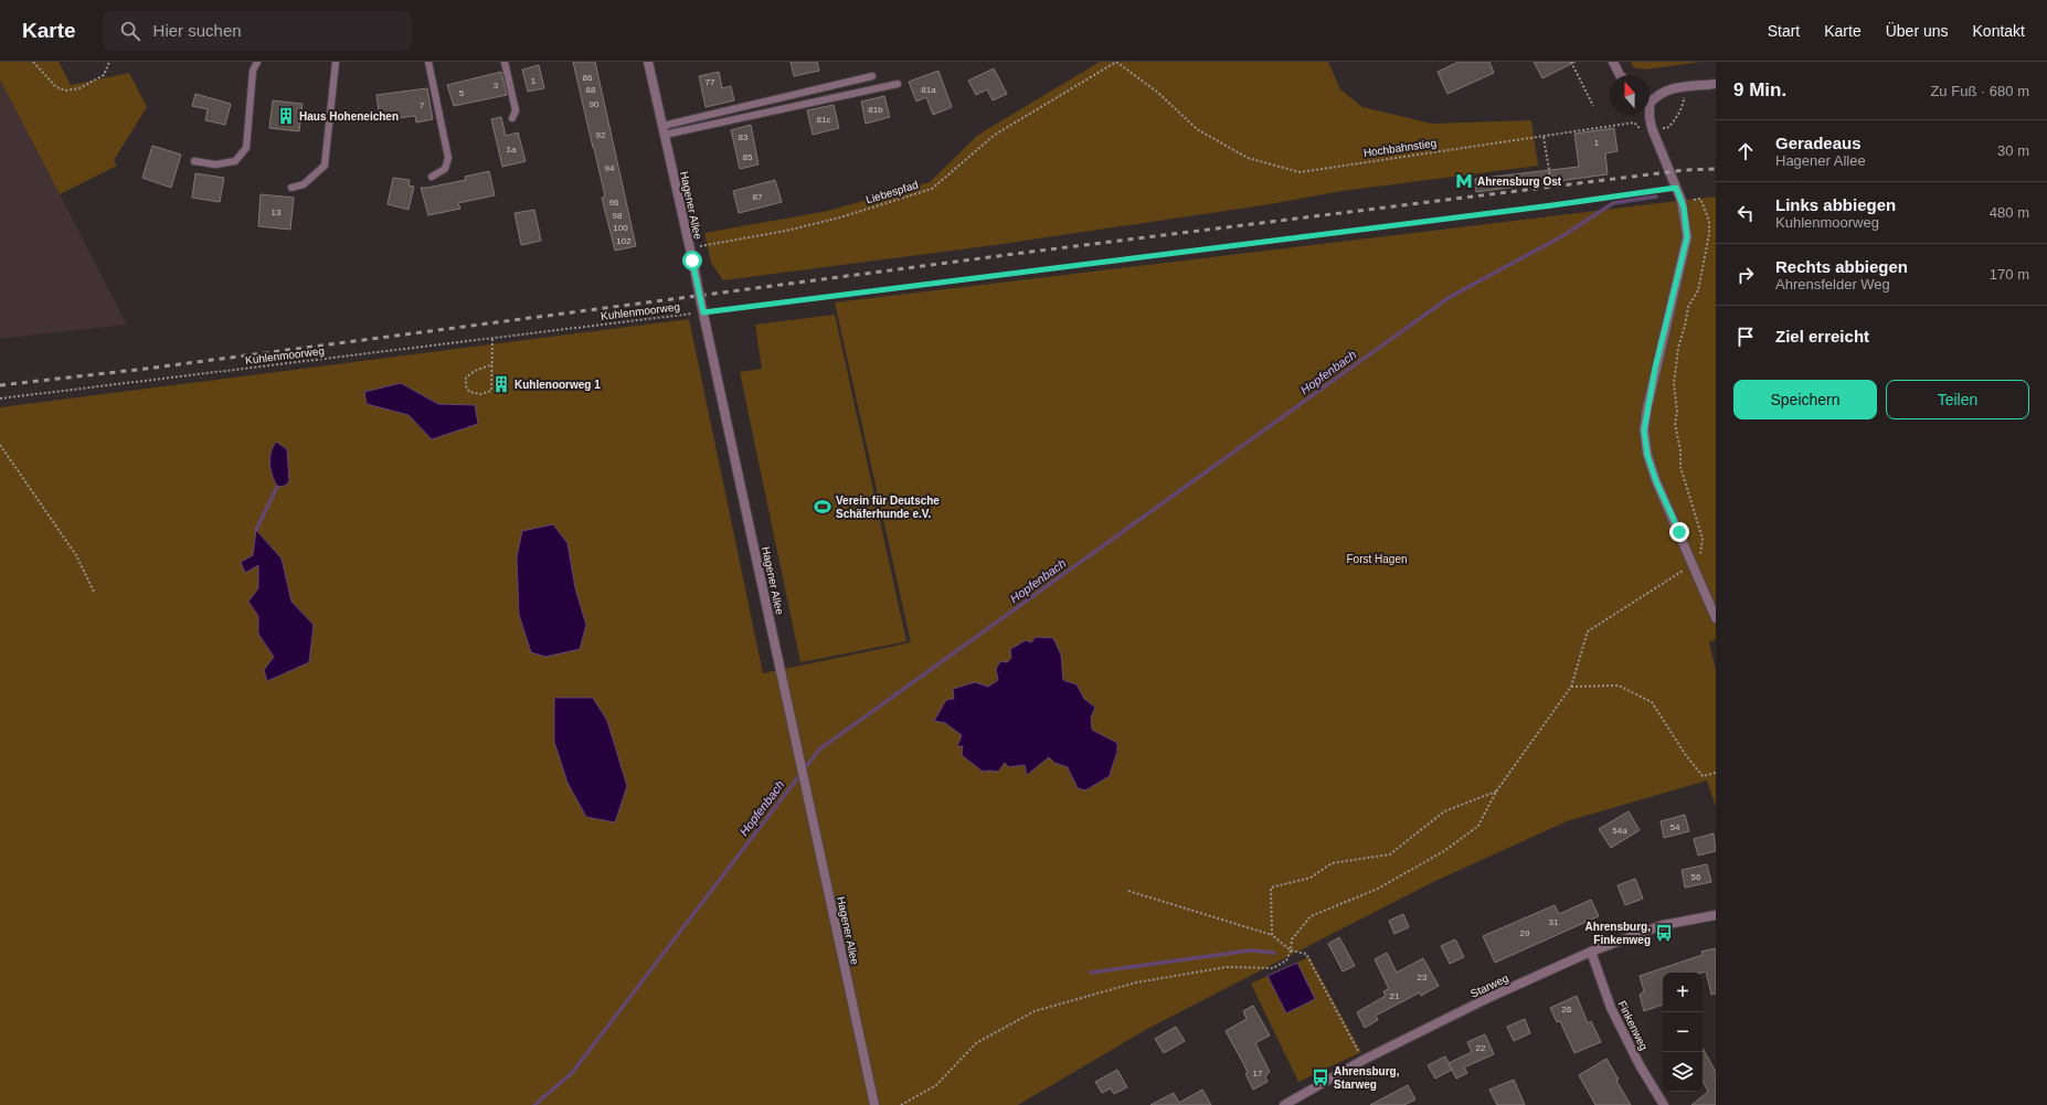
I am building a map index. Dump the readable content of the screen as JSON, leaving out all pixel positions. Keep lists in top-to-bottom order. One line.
{"streets":{"street":["Hagener Allee","Starweg","Finkenweg"],"path":["Hochbahnstieg","Liebespfad","Kuhlenmoorweg"]},"crossings":[["Hochbahnstieg","Liebespfad"],["Liebespfad","Hagener Allee"],["Hagener Allee","Kuhlenmoorweg"],["Starweg","Finkenweg"]],"water":["Hopfenbach"],"parks":["Forst Hagen"],"places":{"building":["Haus Hoheneichen","Kuhlenoorweg 1"],"metro station":["Ahrensburg Ost"],"sports":["Verein für Deutsche Schäferhunde e.V."],"bus stop":["Ahrensburg, Finkenweg","Ahrensburg, Starweg"]},"house_numbers":["86","1","77","3","88","81a","5","90","7","81b","81c","92","83","1","1a","85","94","87","96","13","98","100","102","54","54a","56","31","29","23","21","26","22","17"],"north":"top","page":{"header":"Karte","search":"Hier suchen","nav":["Start","Karte","Über uns","Kontakt"],"heading":["9 Min.","Zu Fuß · 680 m"],"list":[["Geradeaus","Hagener Allee","30 m"],["Links abbiegen","Kuhlenmoorweg","480 m"],["Rechts abbiegen","Ahrensfelder Weg","170 m"],"Ziel erreicht"],"buttons":["Speichern","Teilen"],"map_buttons":["+","−"]}}
